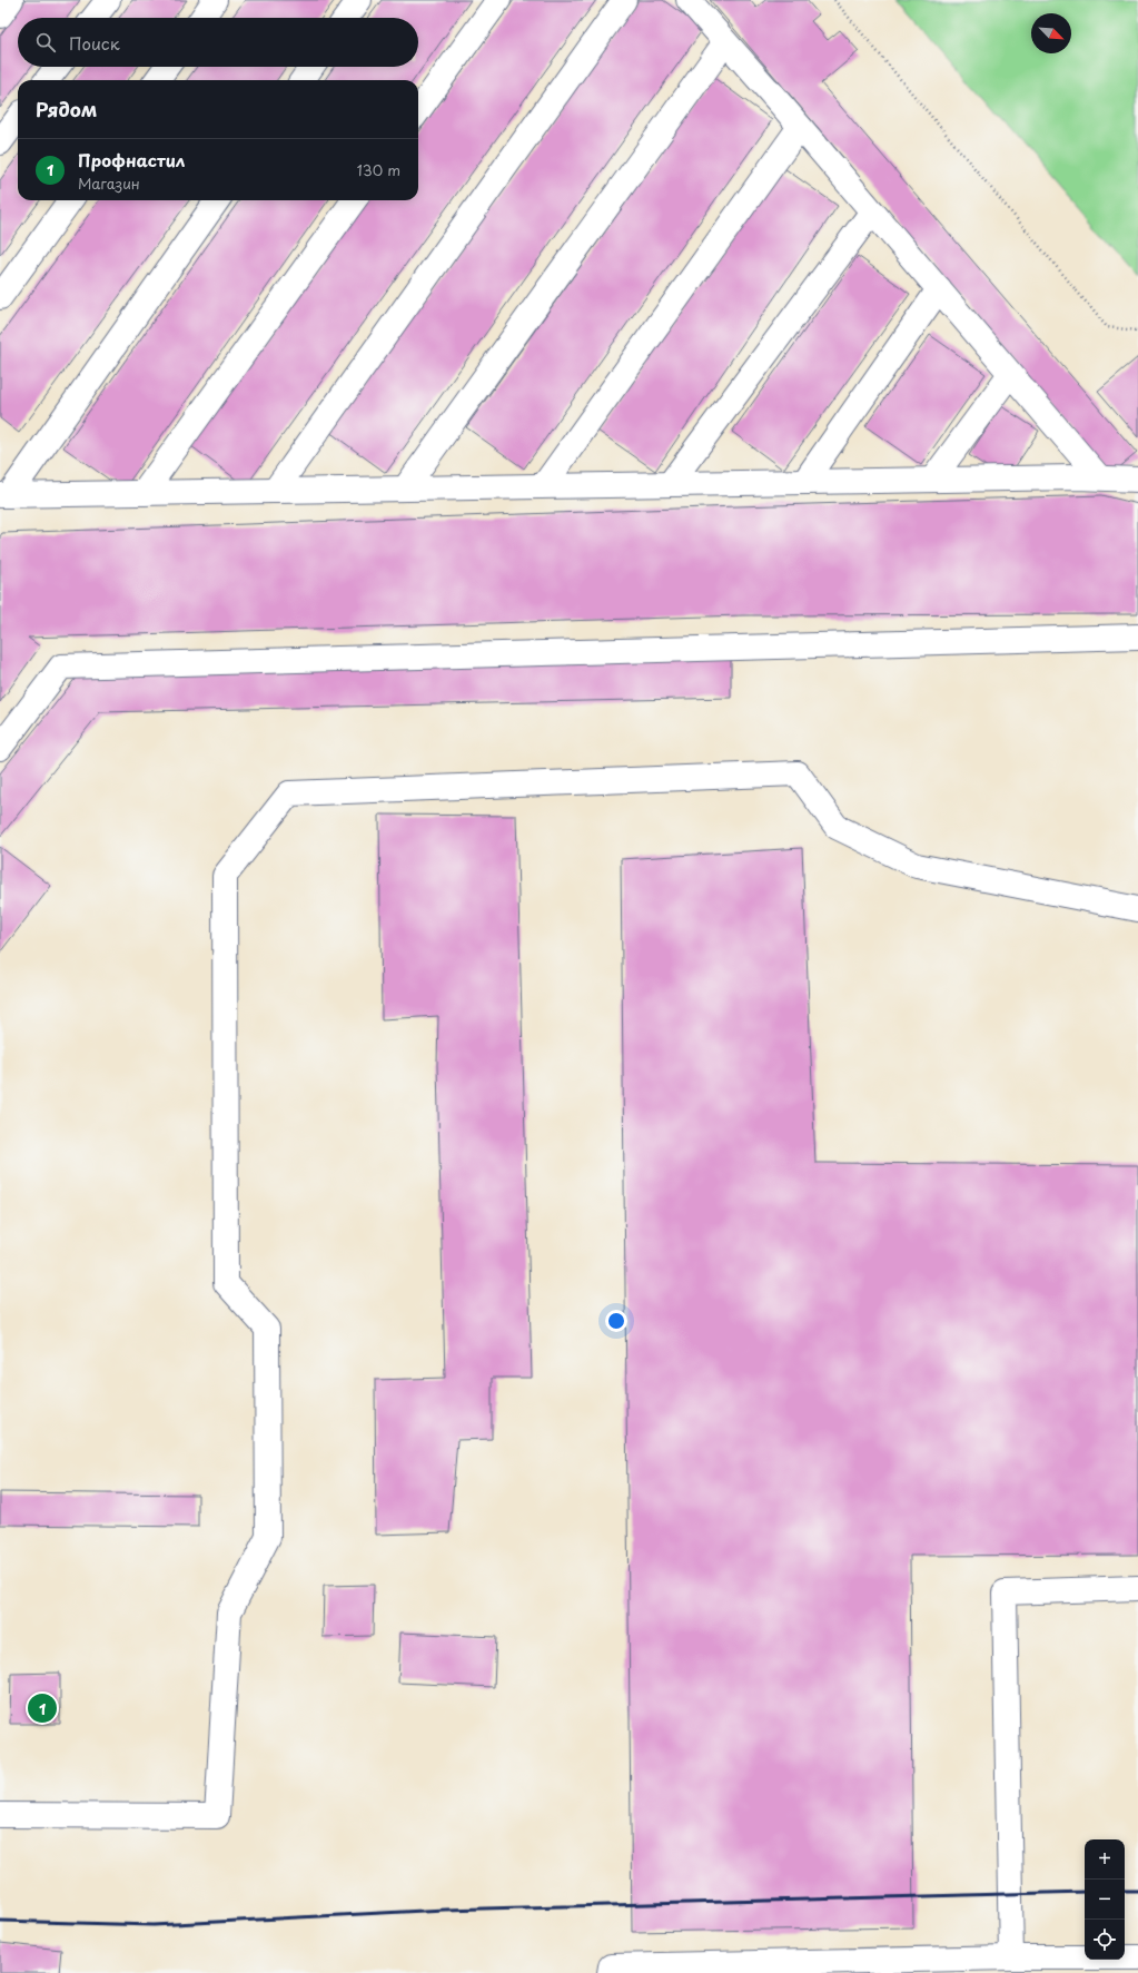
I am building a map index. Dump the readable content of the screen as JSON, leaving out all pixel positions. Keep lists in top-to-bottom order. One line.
{"north":"bottom right","page":{"search":"Поиск","heading":"Рядом","list":[{"mark":"1","name":"Профнастил","note":"Магазин","value":"130 m"}],"pins":"1","map_buttons":["+","−"]}}
